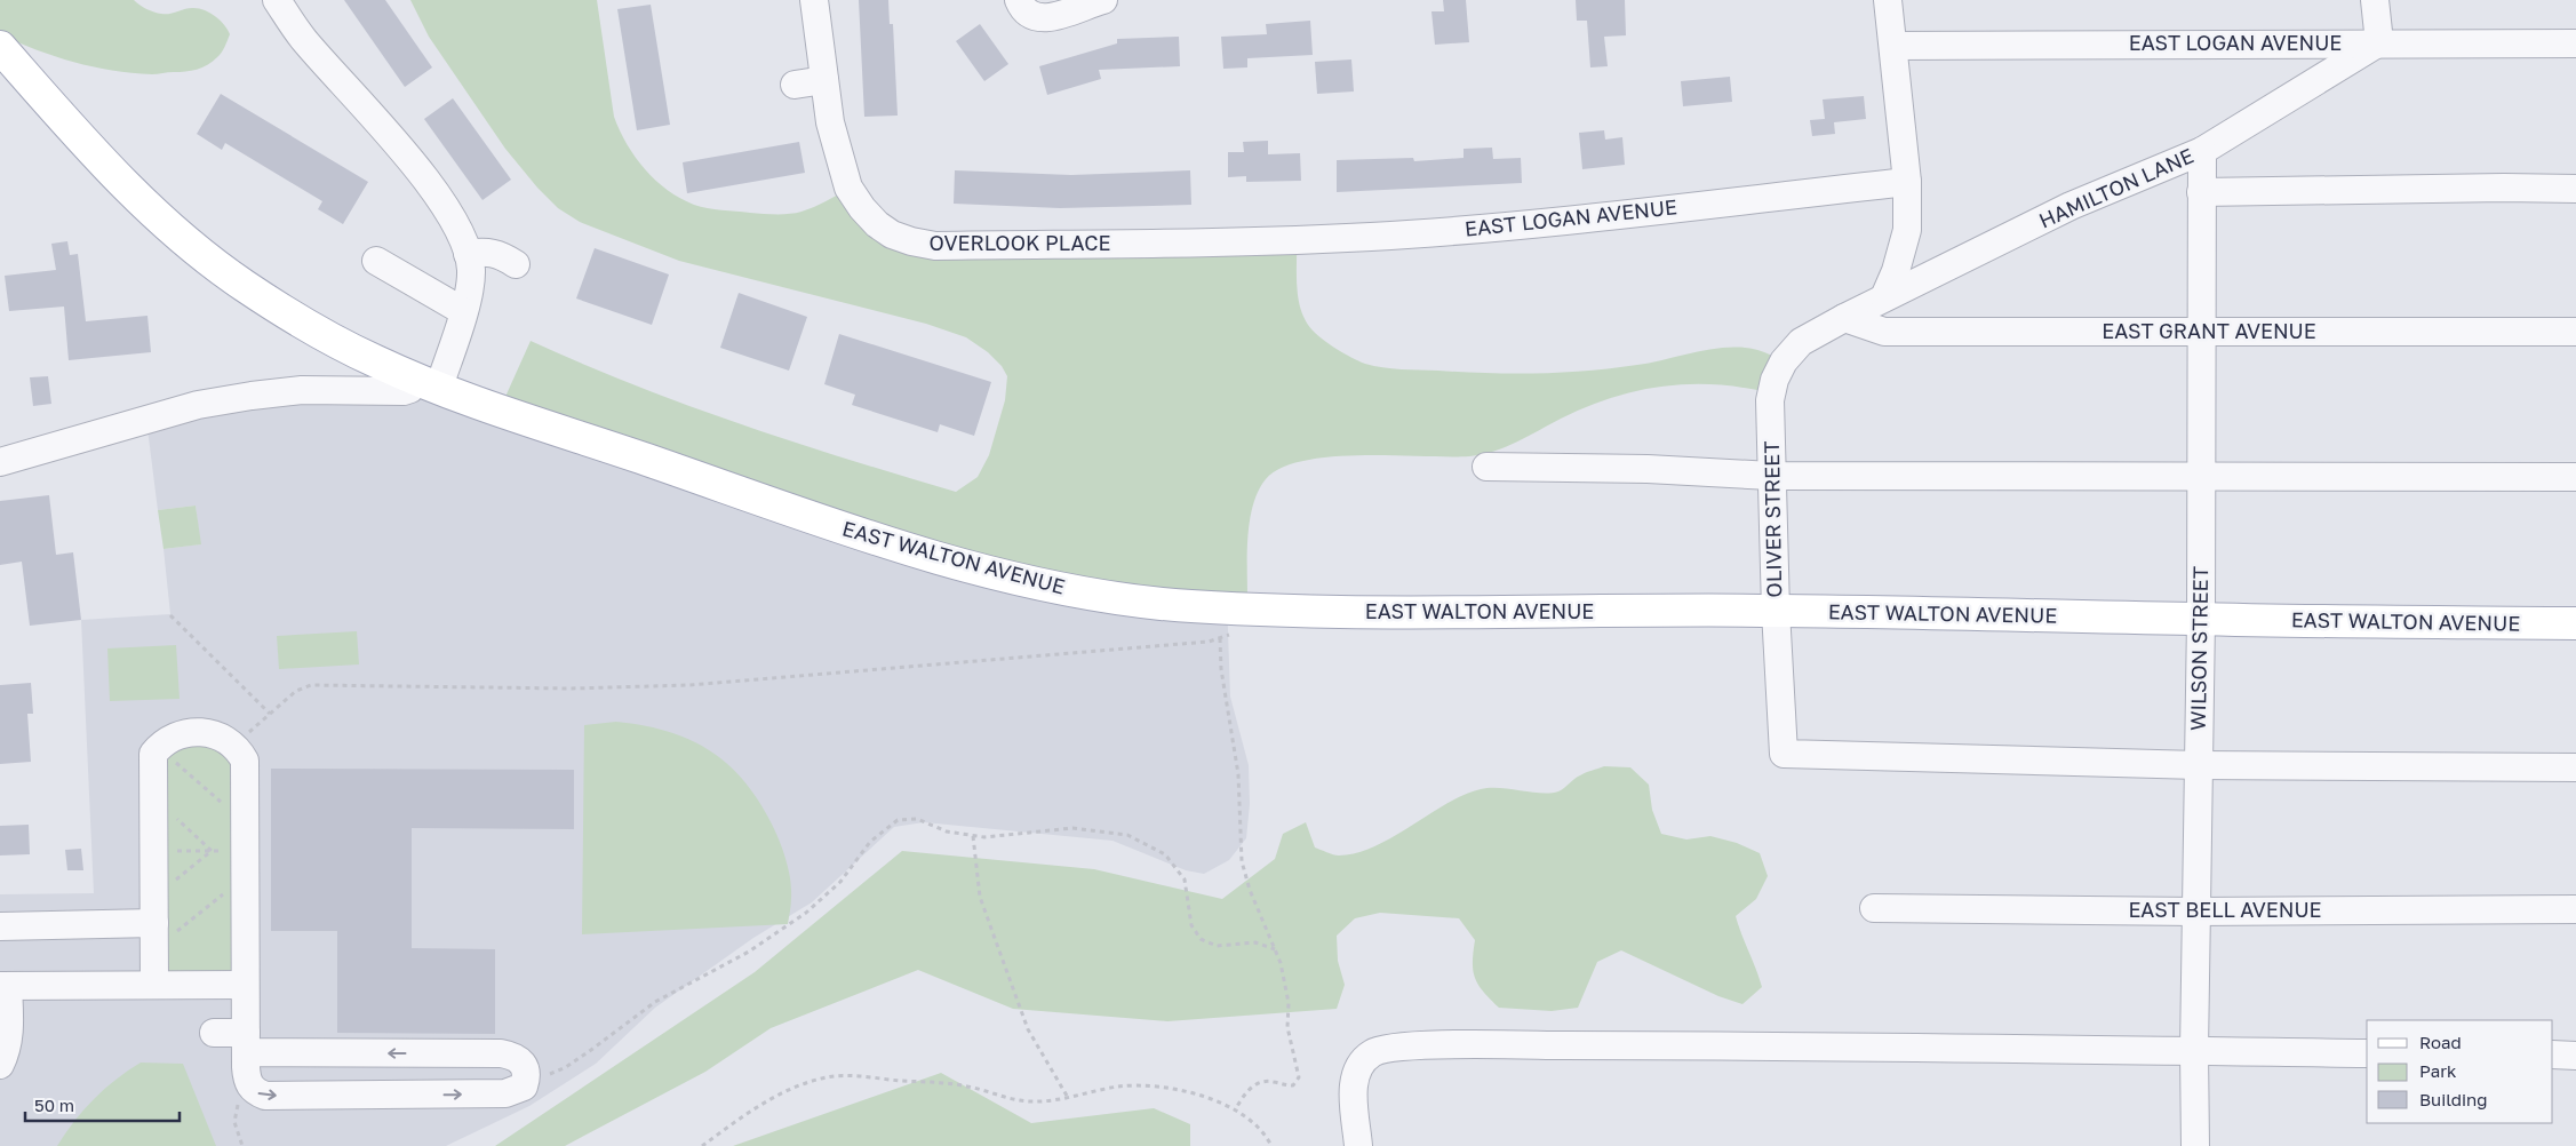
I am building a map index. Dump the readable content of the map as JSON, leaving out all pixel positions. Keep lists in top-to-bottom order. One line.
{"streets":{"main road":["EAST WALTON AVENUE"],"street":["EAST LOGAN AVENUE","HAMILTON LANE","OVERLOOK PLACE","EAST GRANT AVENUE","OLIVER STREET","WILSON STREET","EAST BELL AVENUE"]},"crossings":[["EAST LOGAN AVENUE","HAMILTON LANE"],["EAST LOGAN AVENUE","OVERLOOK PLACE"],["HAMILTON LANE","EAST GRANT AVENUE"],["HAMILTON LANE","OLIVER STREET"],["HAMILTON LANE","WILSON STREET"],["EAST GRANT AVENUE","OLIVER STREET"],["EAST GRANT AVENUE","WILSON STREET"],["OLIVER STREET","EAST WALTON AVENUE"],["OLIVER STREET","WILSON STREET"],["EAST WALTON AVENUE","WILSON STREET"],["WILSON STREET","EAST BELL AVENUE"]],"legend":["Road","Park","Building"],"scale_bar":"50 m"}
